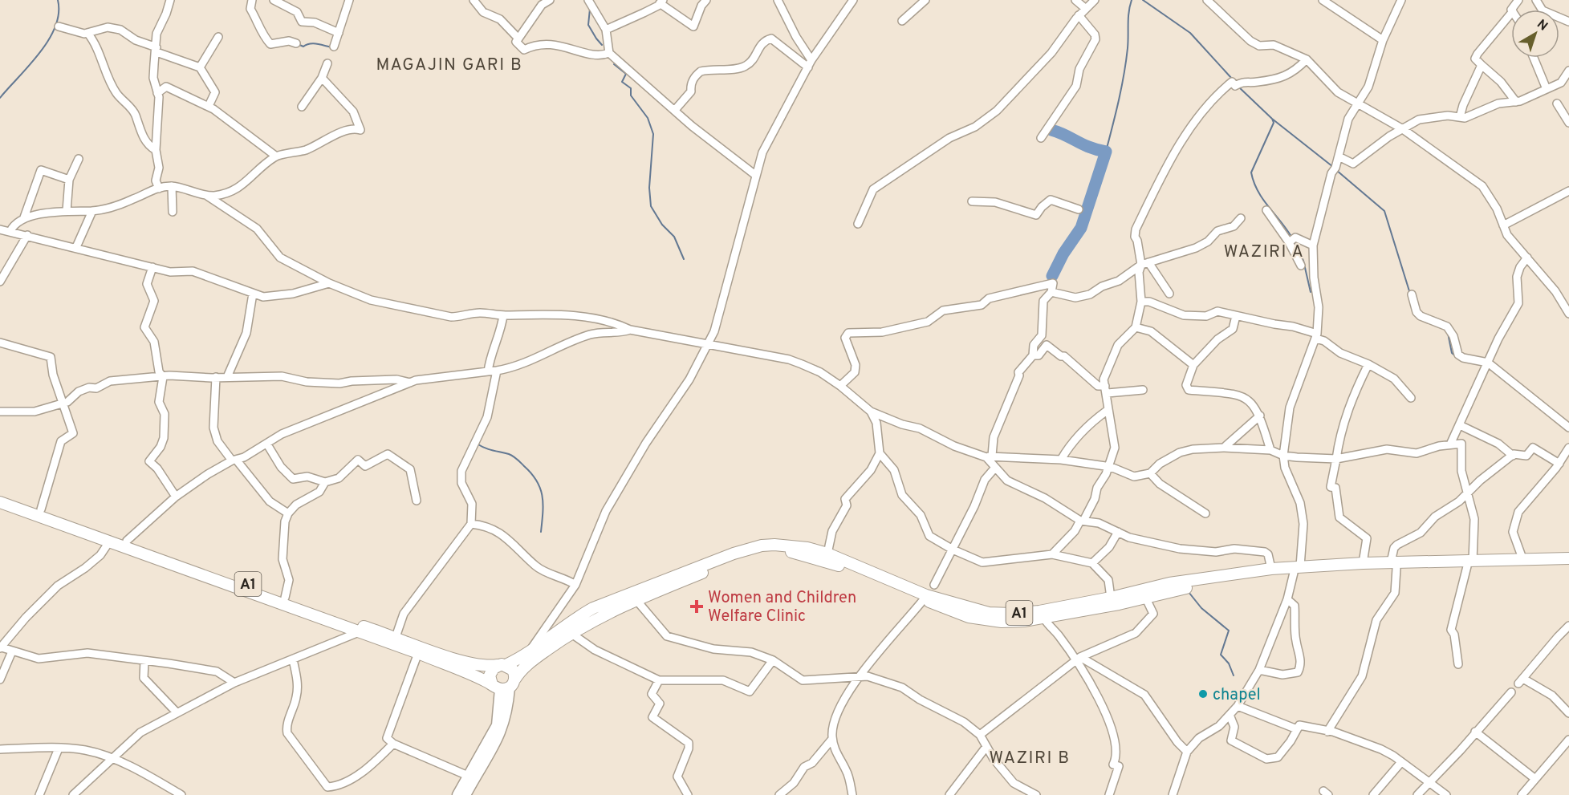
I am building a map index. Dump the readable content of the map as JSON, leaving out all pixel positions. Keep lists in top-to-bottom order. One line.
{"streets":{"highway":["A1"]},"districts":["MAGAJIN GARI B","WAZIRI A","WAZIRI B"],"places":{"health":["Women and Children Welfare Clinic"],"other":["chapel"]},"north":"top right"}
